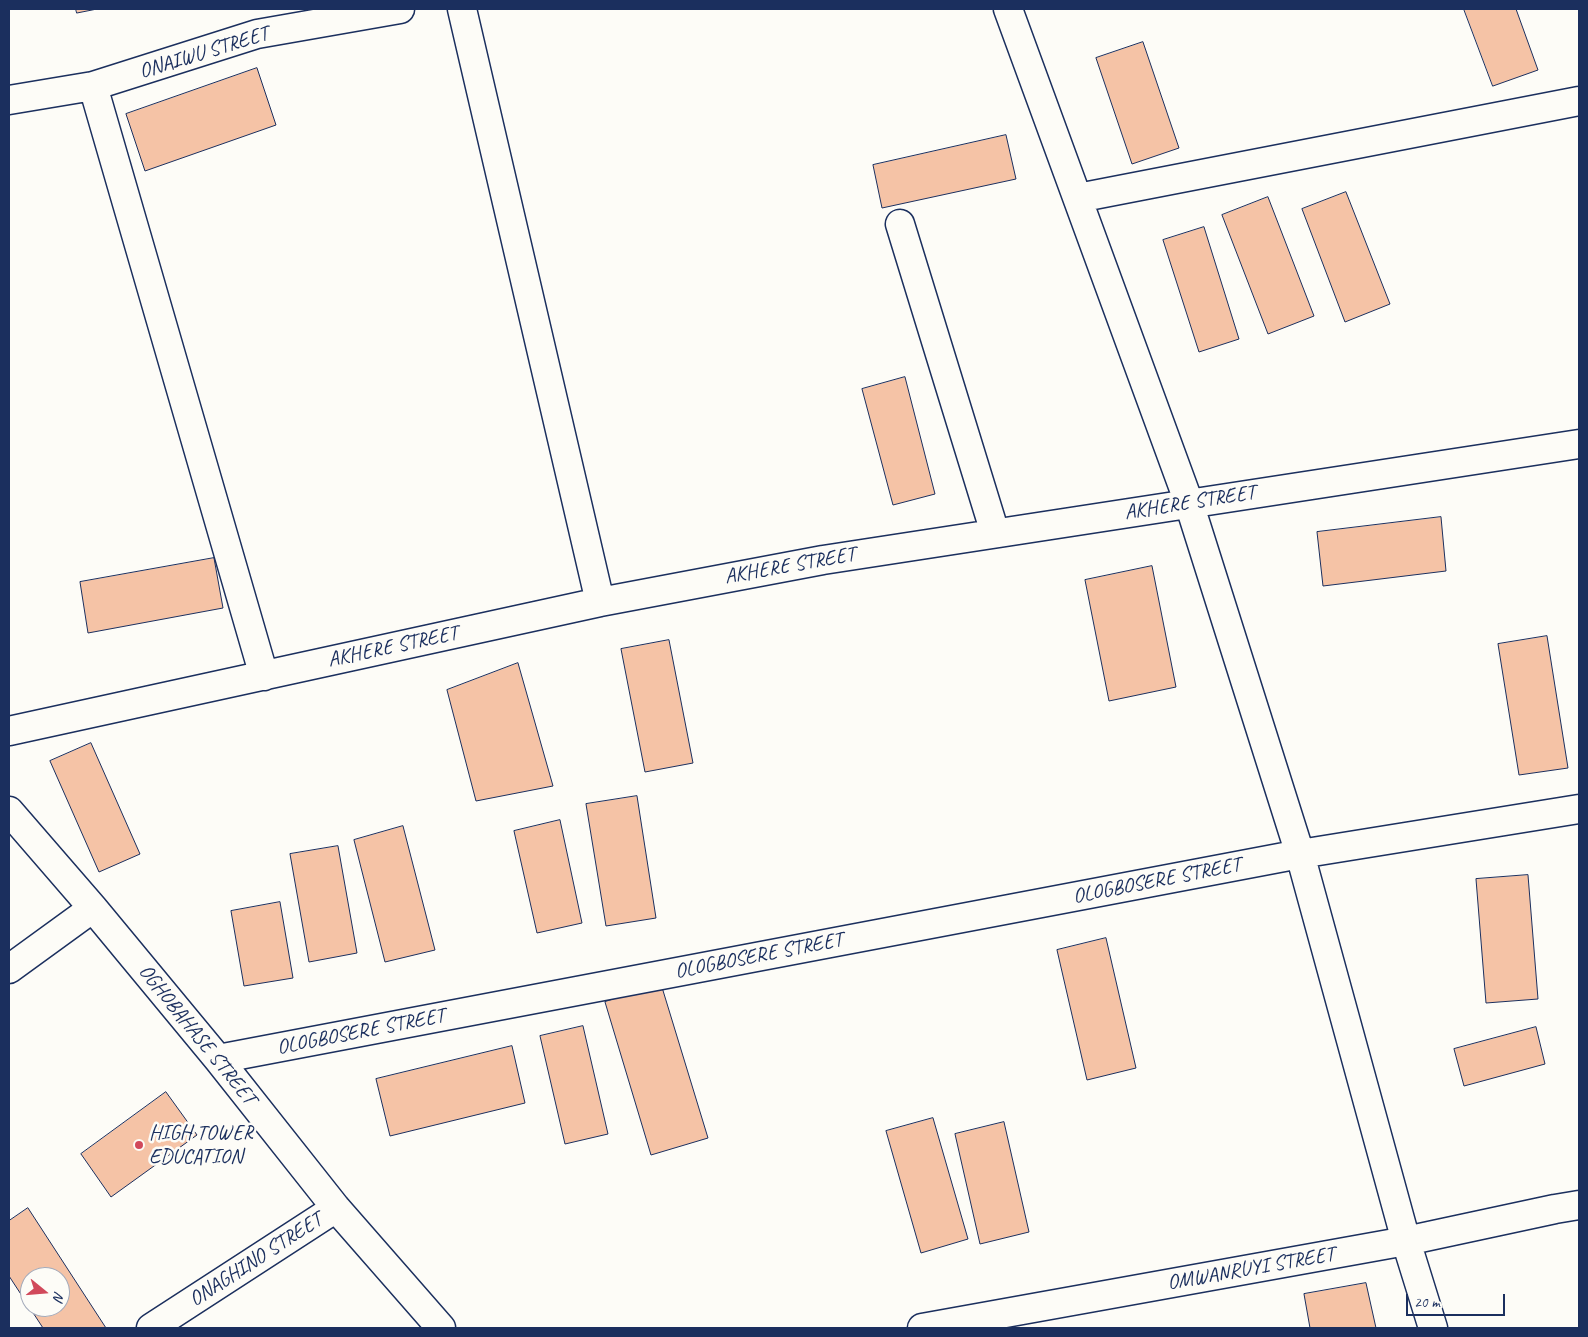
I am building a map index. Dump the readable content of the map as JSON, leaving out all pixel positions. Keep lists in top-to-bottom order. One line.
{"streets":{"street":["ONAIWU STREET","AKHERE STREET","OLOGBOSERE STREET","OGHOBAHASE STREET","ONAGHINO STREET","OMWANRUYI STREET"]},"crossings":[["OLOGBOSERE STREET","OGHOBAHASE STREET"],["OGHOBAHASE STREET","ONAGHINO STREET"]],"places":["HIGH TOWER EDUCATION"],"scale_bar":"20 m","north":"right"}
